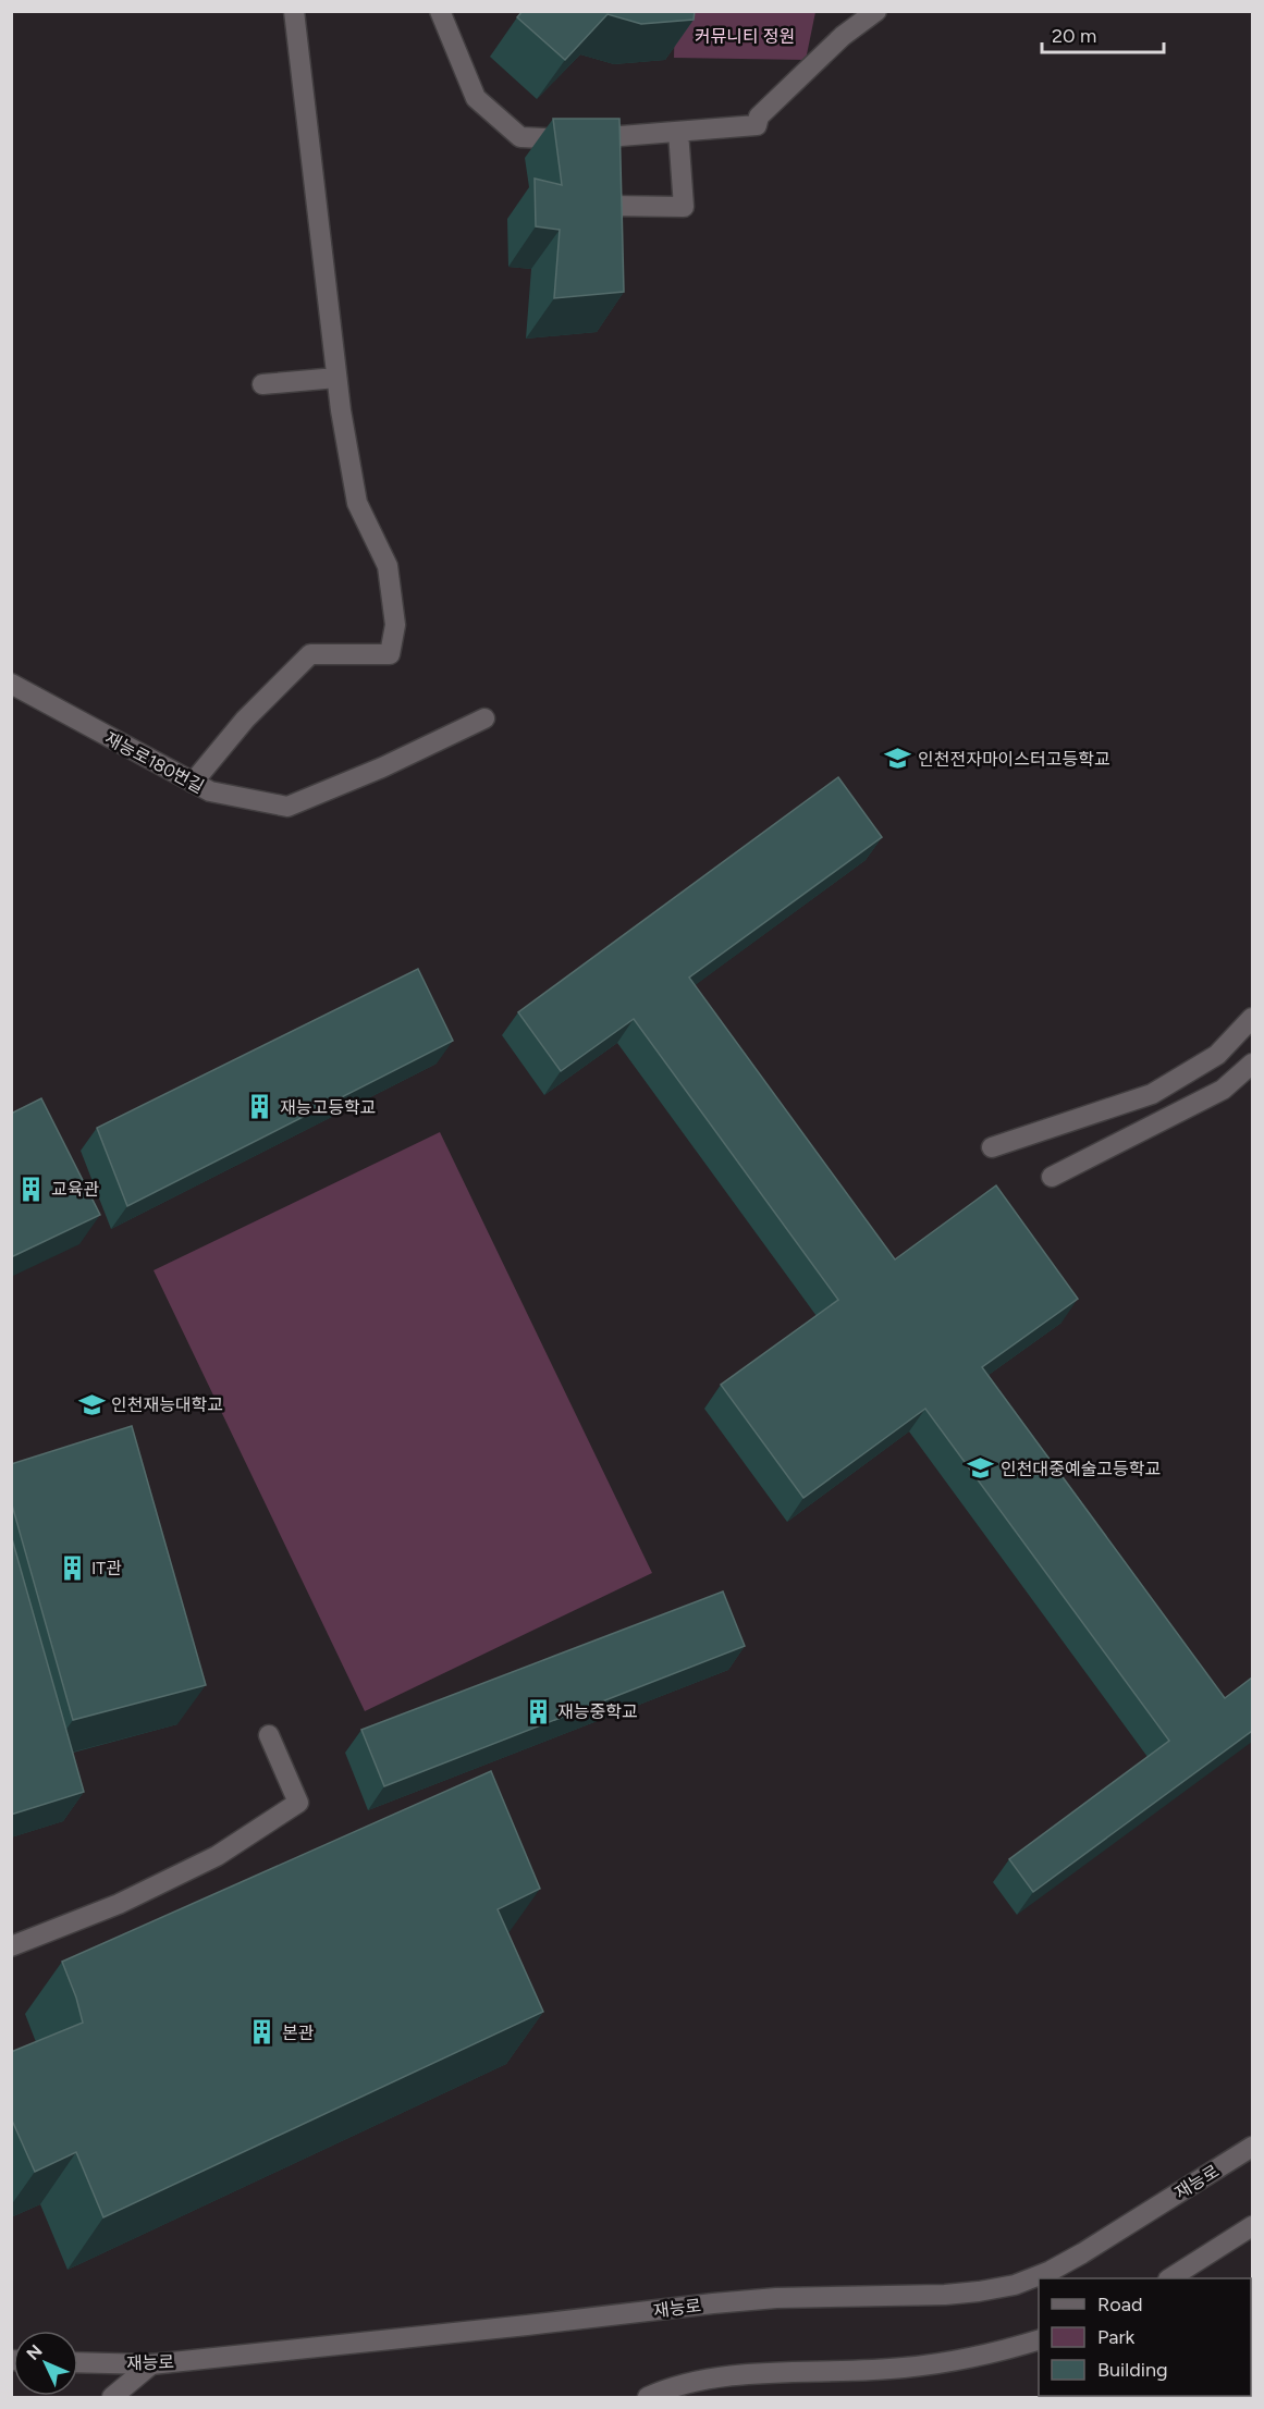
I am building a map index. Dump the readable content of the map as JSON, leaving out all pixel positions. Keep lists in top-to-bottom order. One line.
{"streets":{"street":["재능로180번길","재능로"]},"parks":["커뮤니티 정원"],"places":{"school or university":["인천전자마이스터고등학교","인천재능대학교","인천대중예술고등학교"],"building":["재능고등학교","교육관","IT관","재능중학교","본관"]},"legend":["Road","Park","Building"],"scale_bar":"20 m","north":"top left"}
